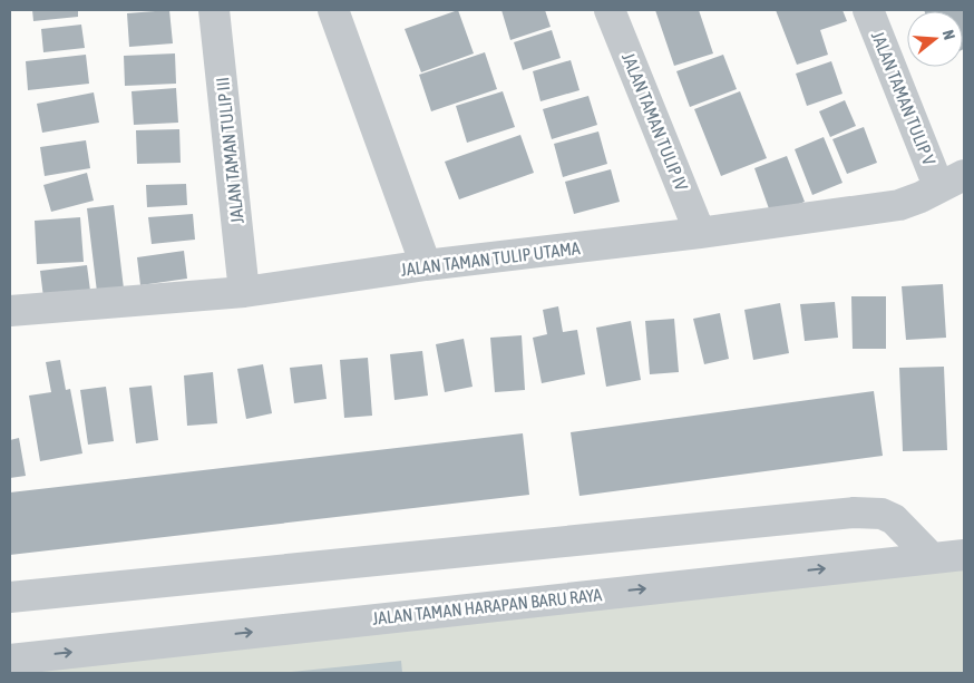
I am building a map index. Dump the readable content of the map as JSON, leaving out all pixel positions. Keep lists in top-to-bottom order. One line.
{"streets":{"street":["JALAN TAMAN TULIP V","JALAN TAMAN TULIP IV","JALAN TAMAN TULIP III","JALAN TAMAN TULIP UTAMA","JALAN TAMAN HARAPAN BARU RAYA"]},"crossings":[["JALAN TAMAN TULIP V","JALAN TAMAN TULIP UTAMA"],["JALAN TAMAN TULIP IV","JALAN TAMAN TULIP UTAMA"],["JALAN TAMAN TULIP III","JALAN TAMAN TULIP UTAMA"]],"north":"right"}
